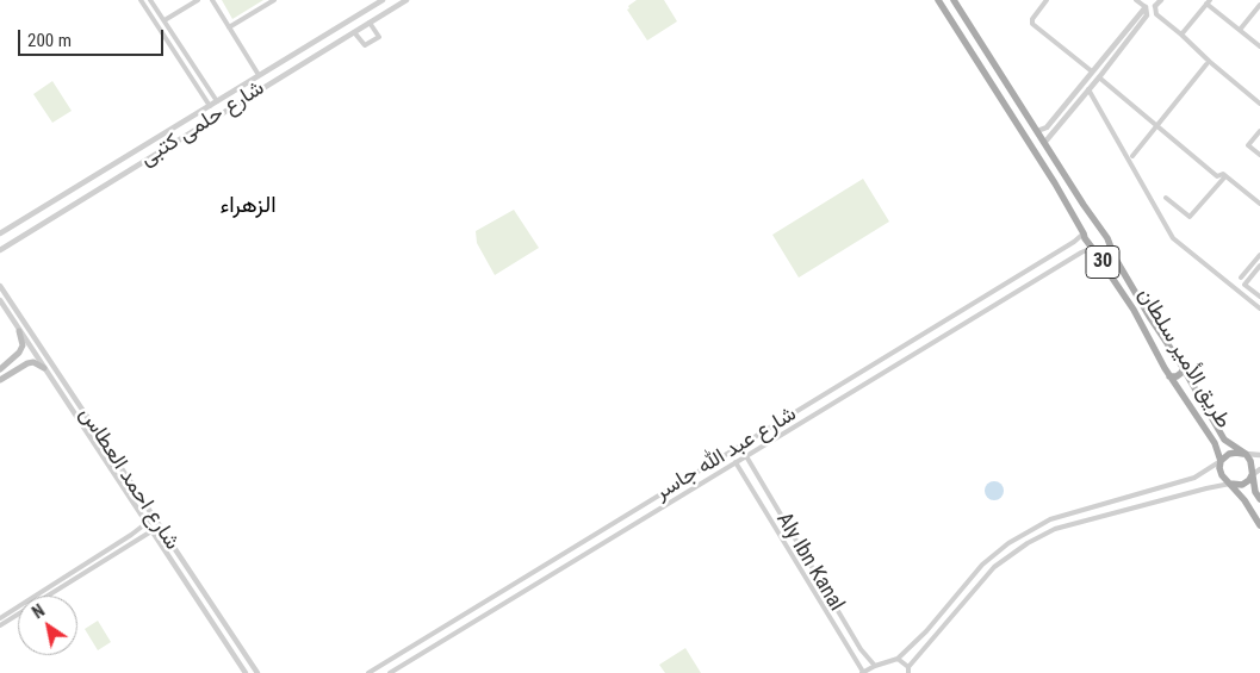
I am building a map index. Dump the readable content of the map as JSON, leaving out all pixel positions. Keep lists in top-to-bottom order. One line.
{"streets":{"main road":["30","طريق الأمير سلطان"],"street":["شارع حلمى كتبى","شارع عبد الله جاسر","شارع احمد العطاس","Aly Ibn Kanal"]},"crossings":[["طريق الأمير سلطان","شارع عبد الله جاسر"],["شارع عبد الله جاسر","Aly Ibn Kanal"]],"districts":["الزهراء"],"scale_bar":"200 m","north":"top left"}
